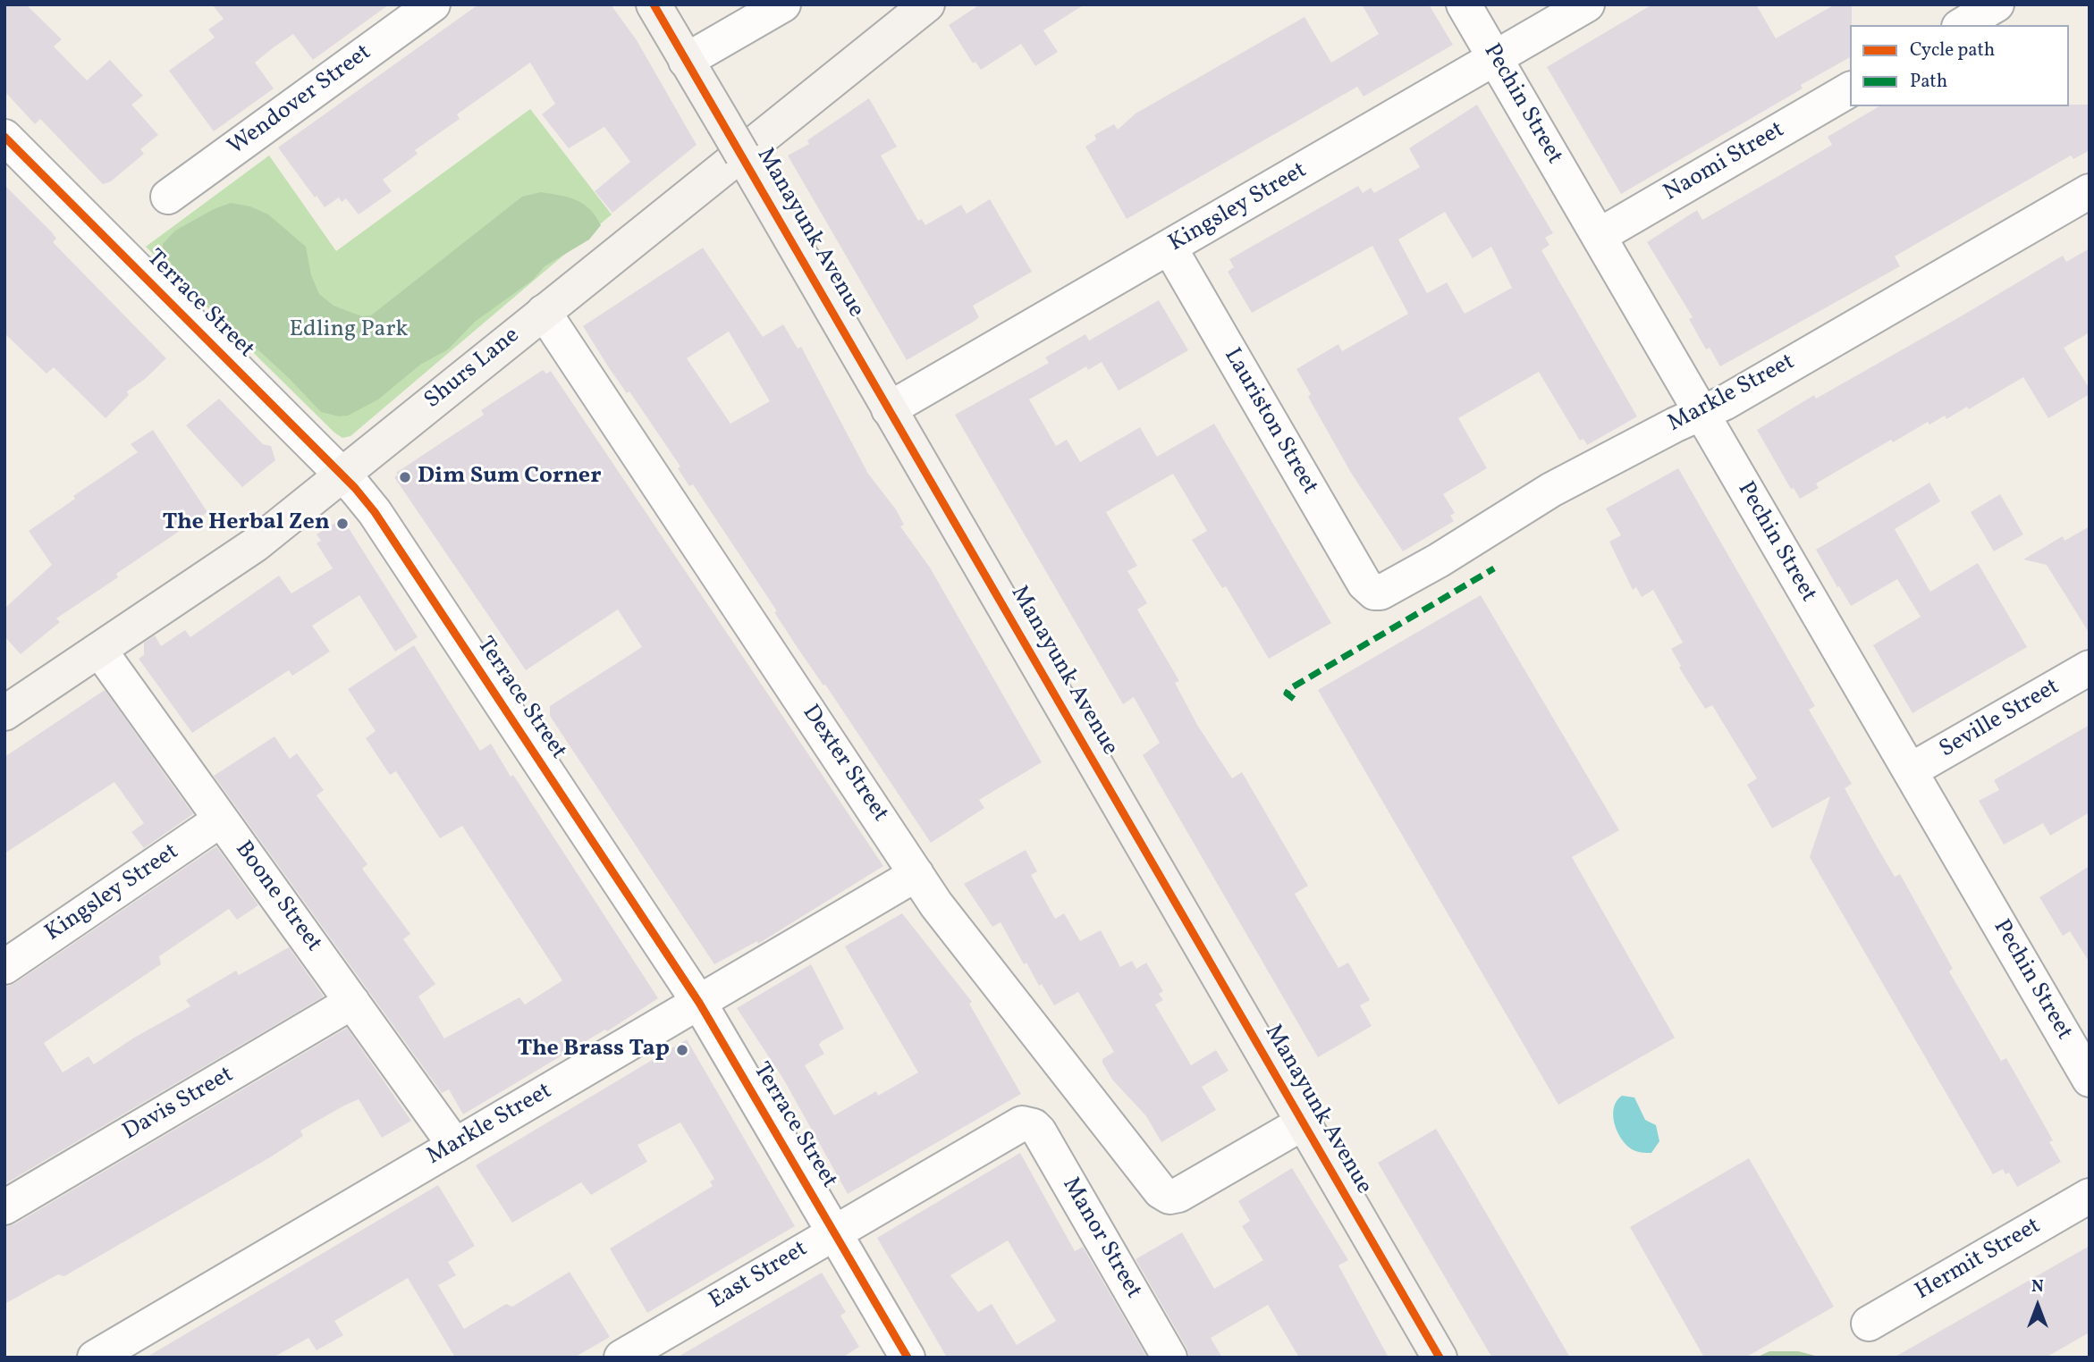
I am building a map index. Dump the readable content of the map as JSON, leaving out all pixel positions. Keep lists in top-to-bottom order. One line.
{"streets":{"street":["Wendover Street","Pechin Street","Naomi Street","Kingsley Street","Manayunk Avenue","Terrace Street","Shurs Lane","Markle Street","Lauriston Street","Seville Street","Dexter Street","Boone Street","Davis Street","Manor Street","Hermit Street","East Street"]},"crossings":[["Pechin Street","Naomi Street"],["Pechin Street","Kingsley Street"],["Pechin Street","Markle Street"],["Pechin Street","Seville Street"],["Kingsley Street","Manayunk Avenue"],["Kingsley Street","Lauriston Street"],["Kingsley Street","Boone Street"],["Manayunk Avenue","Dexter Street"],["Terrace Street","Shurs Lane"],["Terrace Street","Markle Street"],["Terrace Street","East Street"],["Shurs Lane","Dexter Street"],["Shurs Lane","Boone Street"],["Markle Street","Lauriston Street"],["Markle Street","Dexter Street"],["Markle Street","Boone Street"],["Boone Street","Davis Street"],["Manor Street","East Street"]],"parks":["Edling Park"],"places":["Dim Sum Corner","The Herbal Zen","The Brass Tap"],"legend":["Cycle path","Path"],"north":"top"}
